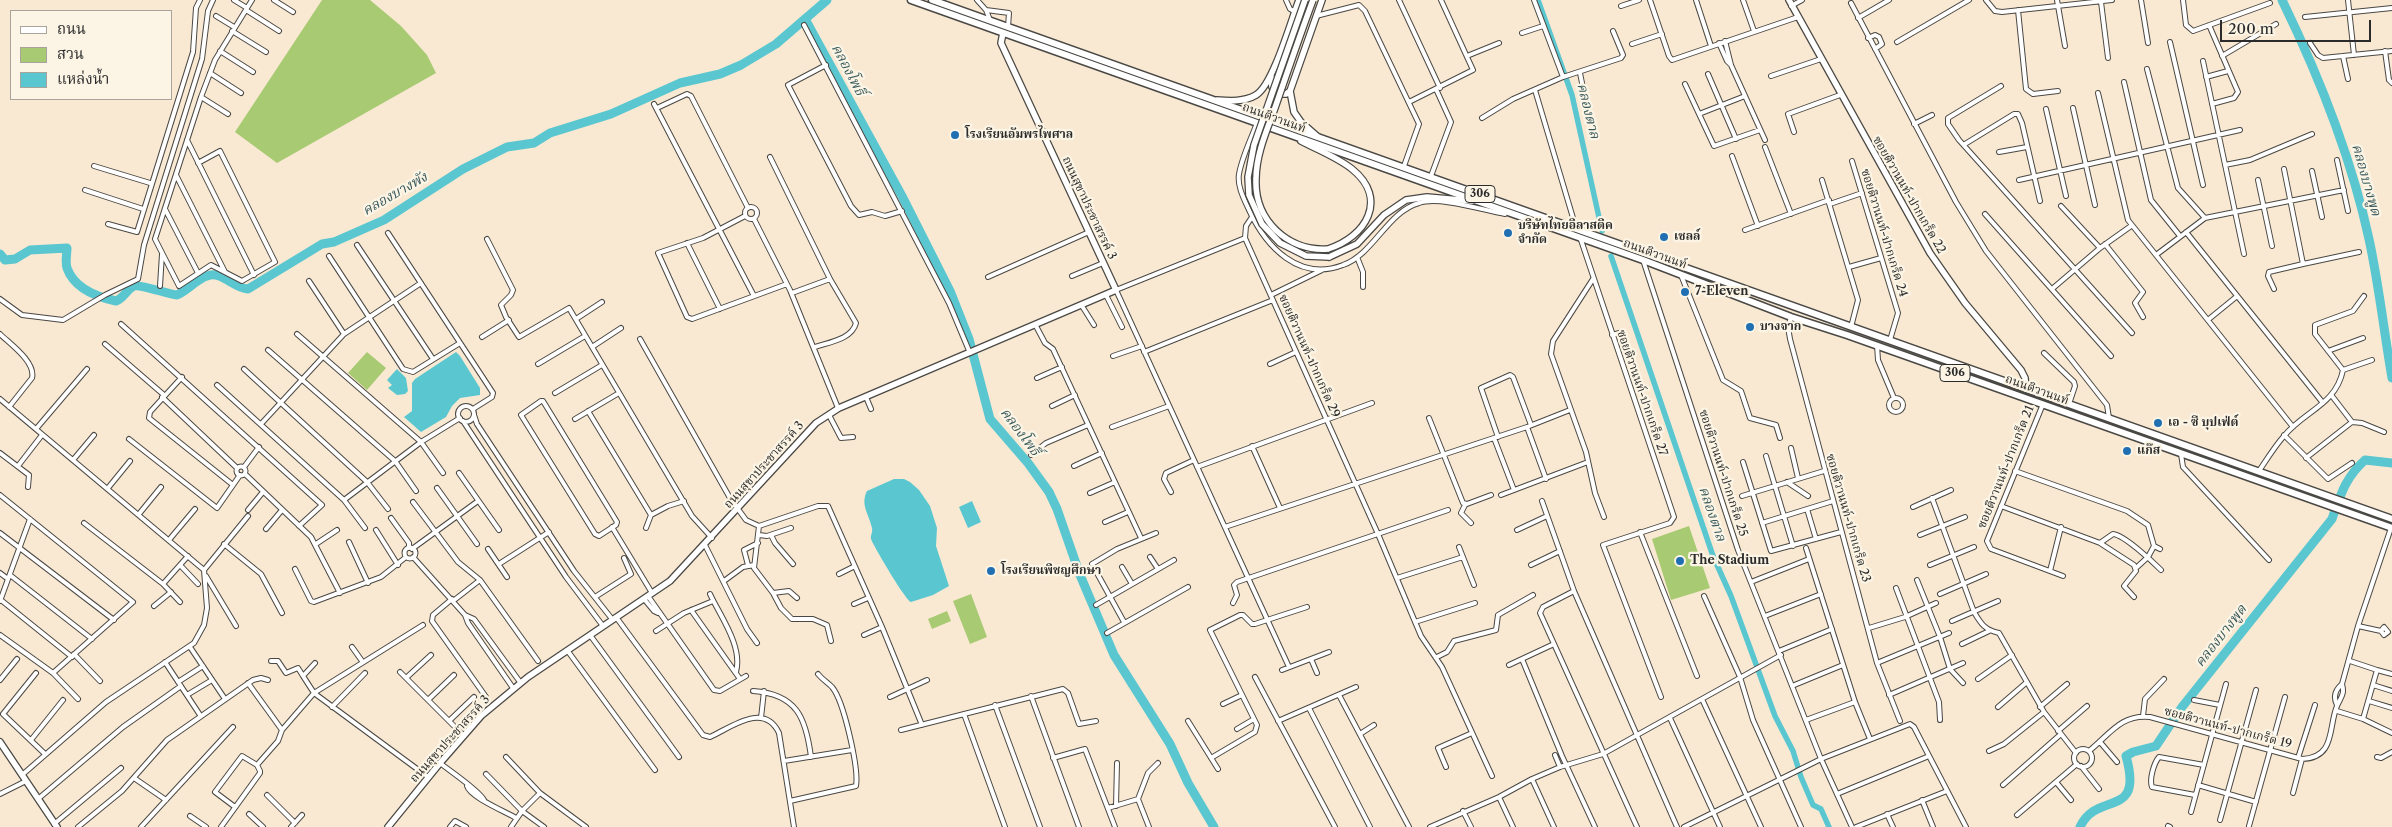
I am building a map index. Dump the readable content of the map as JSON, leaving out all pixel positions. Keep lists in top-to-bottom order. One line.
{"streets":{"main road":["ถนนติวานนท์","306"],"street":["ซอยติวานนท์-ปากเกร็ด 22","ถนนสุขาประชาสรรค์ 3","ซอยติวานนท์-ปากเกร็ด 24","ซอยติวานนท์-ปากเกร็ด 29","ซอยติวานนท์-ปากเกร็ด 27","ซอยติวานนท์-ปากเกร็ด 21","ซอยติวานนท์-ปากเกร็ด 25","ซอยติวานนท์-ปากเกร็ด 23","ซอยติวานนท์-ปากเกร็ด 19"]},"crossings":[["ถนนติวานนท์","ซอยติวานนท์-ปากเกร็ด 22"],["ถนนติวานนท์","ถนนสุขาประชาสรรค์ 3"],["ถนนติวานนท์","ซอยติวานนท์-ปากเกร็ด 24"],["ถนนติวานนท์","ซอยติวานนท์-ปากเกร็ด 27"],["ถนนติวานนท์","ซอยติวานนท์-ปากเกร็ด 21"],["ถนนติวานนท์","ซอยติวานนท์-ปากเกร็ด 25"],["ถนนติวานนท์","ซอยติวานนท์-ปากเกร็ด 23"],["ถนนติวานนท์","ซอยติวานนท์-ปากเกร็ด 19"]],"water":["คลองโพธิ์","คลองตาล","คลองบางพูด","คลองบางพัง"],"places":["โรงเรียนอัมพรไพศาล","บริษัทไทยอิลาสติค จำกัด","เชลล์","7-Eleven","บางจาก","เอ - ซี บุปเฟ่ต์","แก๊ส","The Stadium","โรงเรียนพิชญศึกษา"],"legend":["ถนน","สวน","แหล่งน้ำ"],"scale_bar":"200 m"}
